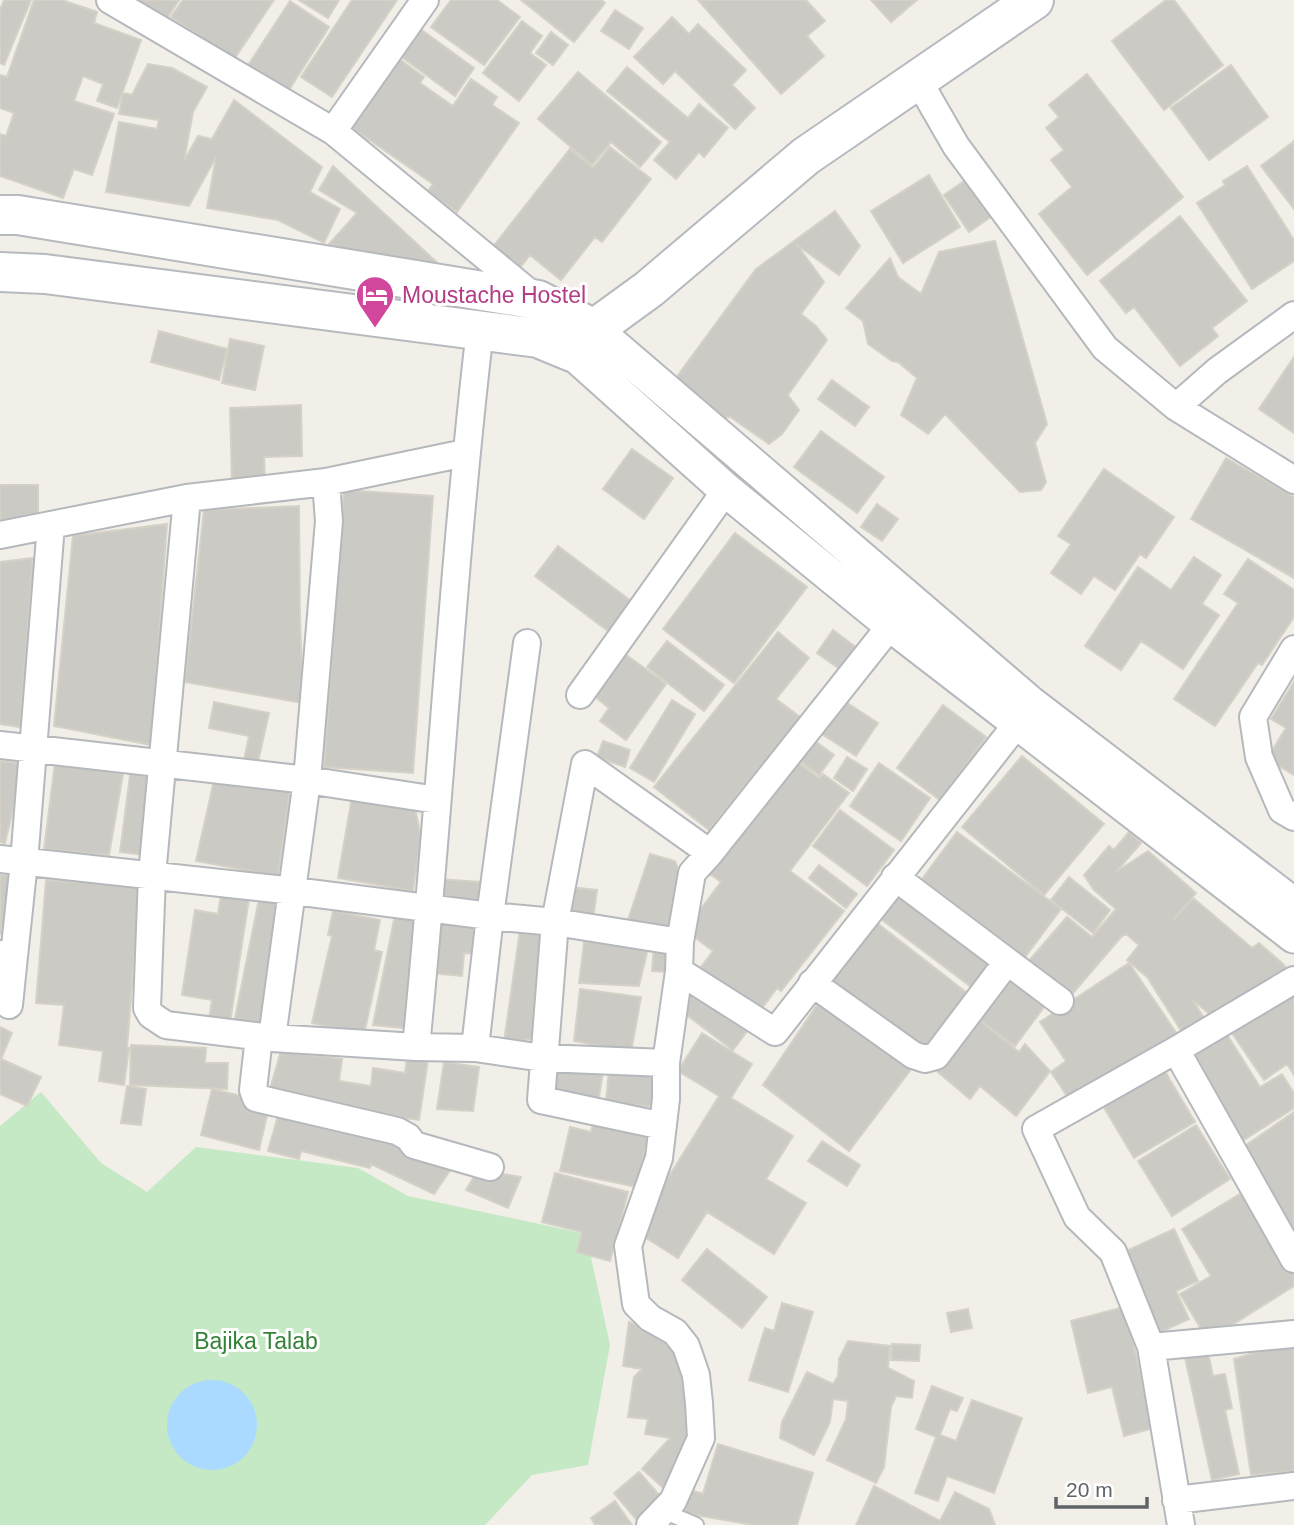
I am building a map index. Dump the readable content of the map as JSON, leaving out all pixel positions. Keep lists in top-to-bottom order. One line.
{"parks":["Bajika Talab"],"places":{"hotel":["Moustache Hostel"]},"scale_bar":"20 m"}
